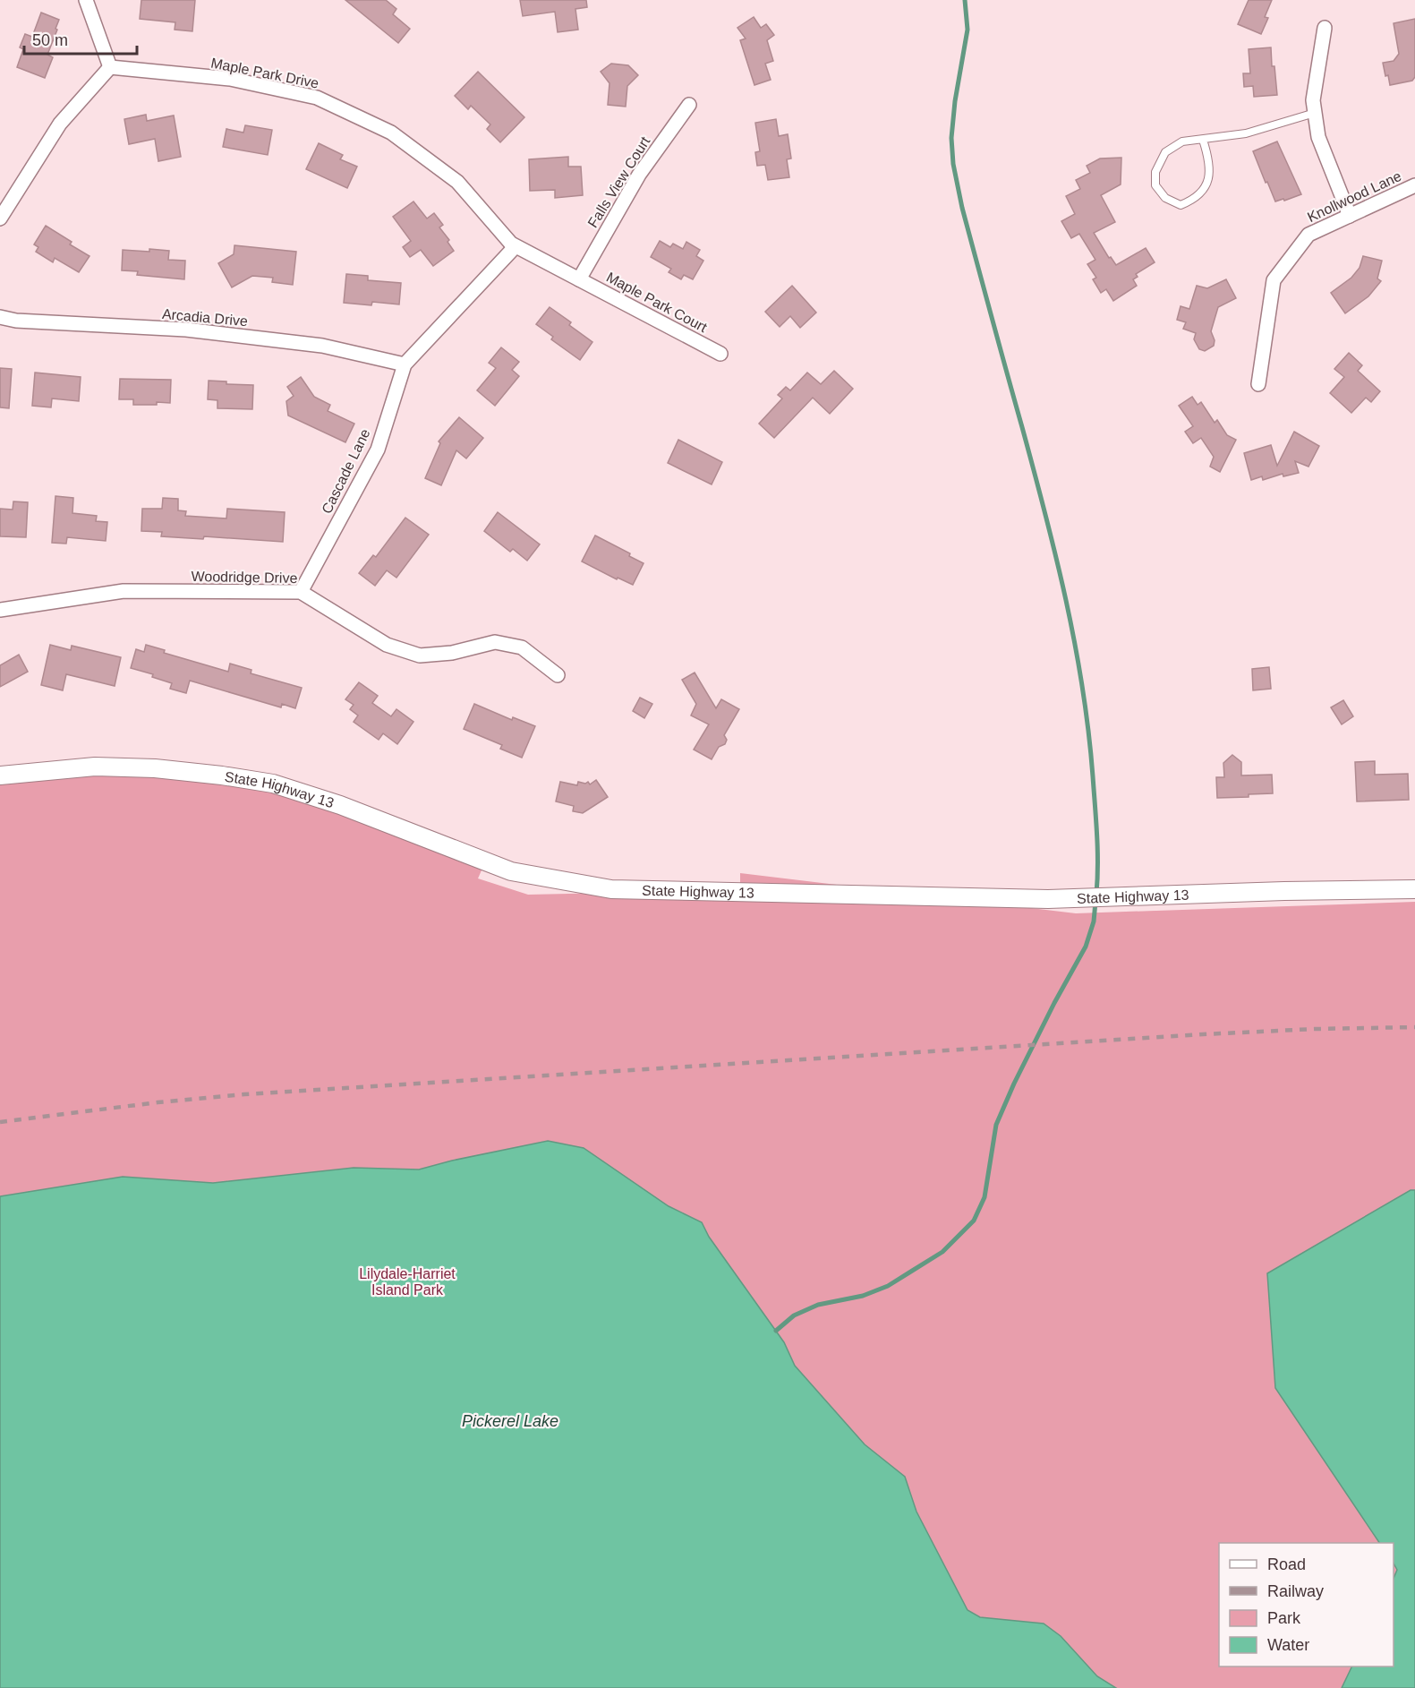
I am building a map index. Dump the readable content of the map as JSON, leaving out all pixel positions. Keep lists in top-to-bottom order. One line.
{"streets":{"street":["Maple Park Drive","Falls View Court","Knollwood Lane","Maple Park Court","Arcadia Drive","Cascade Lane","Woodridge Drive","State Highway 13"]},"crossings":[["Maple Park Drive","Falls View Court"],["Maple Park Drive","Maple Park Court"],["Maple Park Drive","Cascade Lane"],["Falls View Court","Maple Park Court"],["Arcadia Drive","Cascade Lane"],["Cascade Lane","Woodridge Drive"]],"water":["Pickerel Lake"],"parks":["Lilydale-Harriet Island Park"],"legend":["Road","Railway","Park","Water"],"scale_bar":"50 m"}
